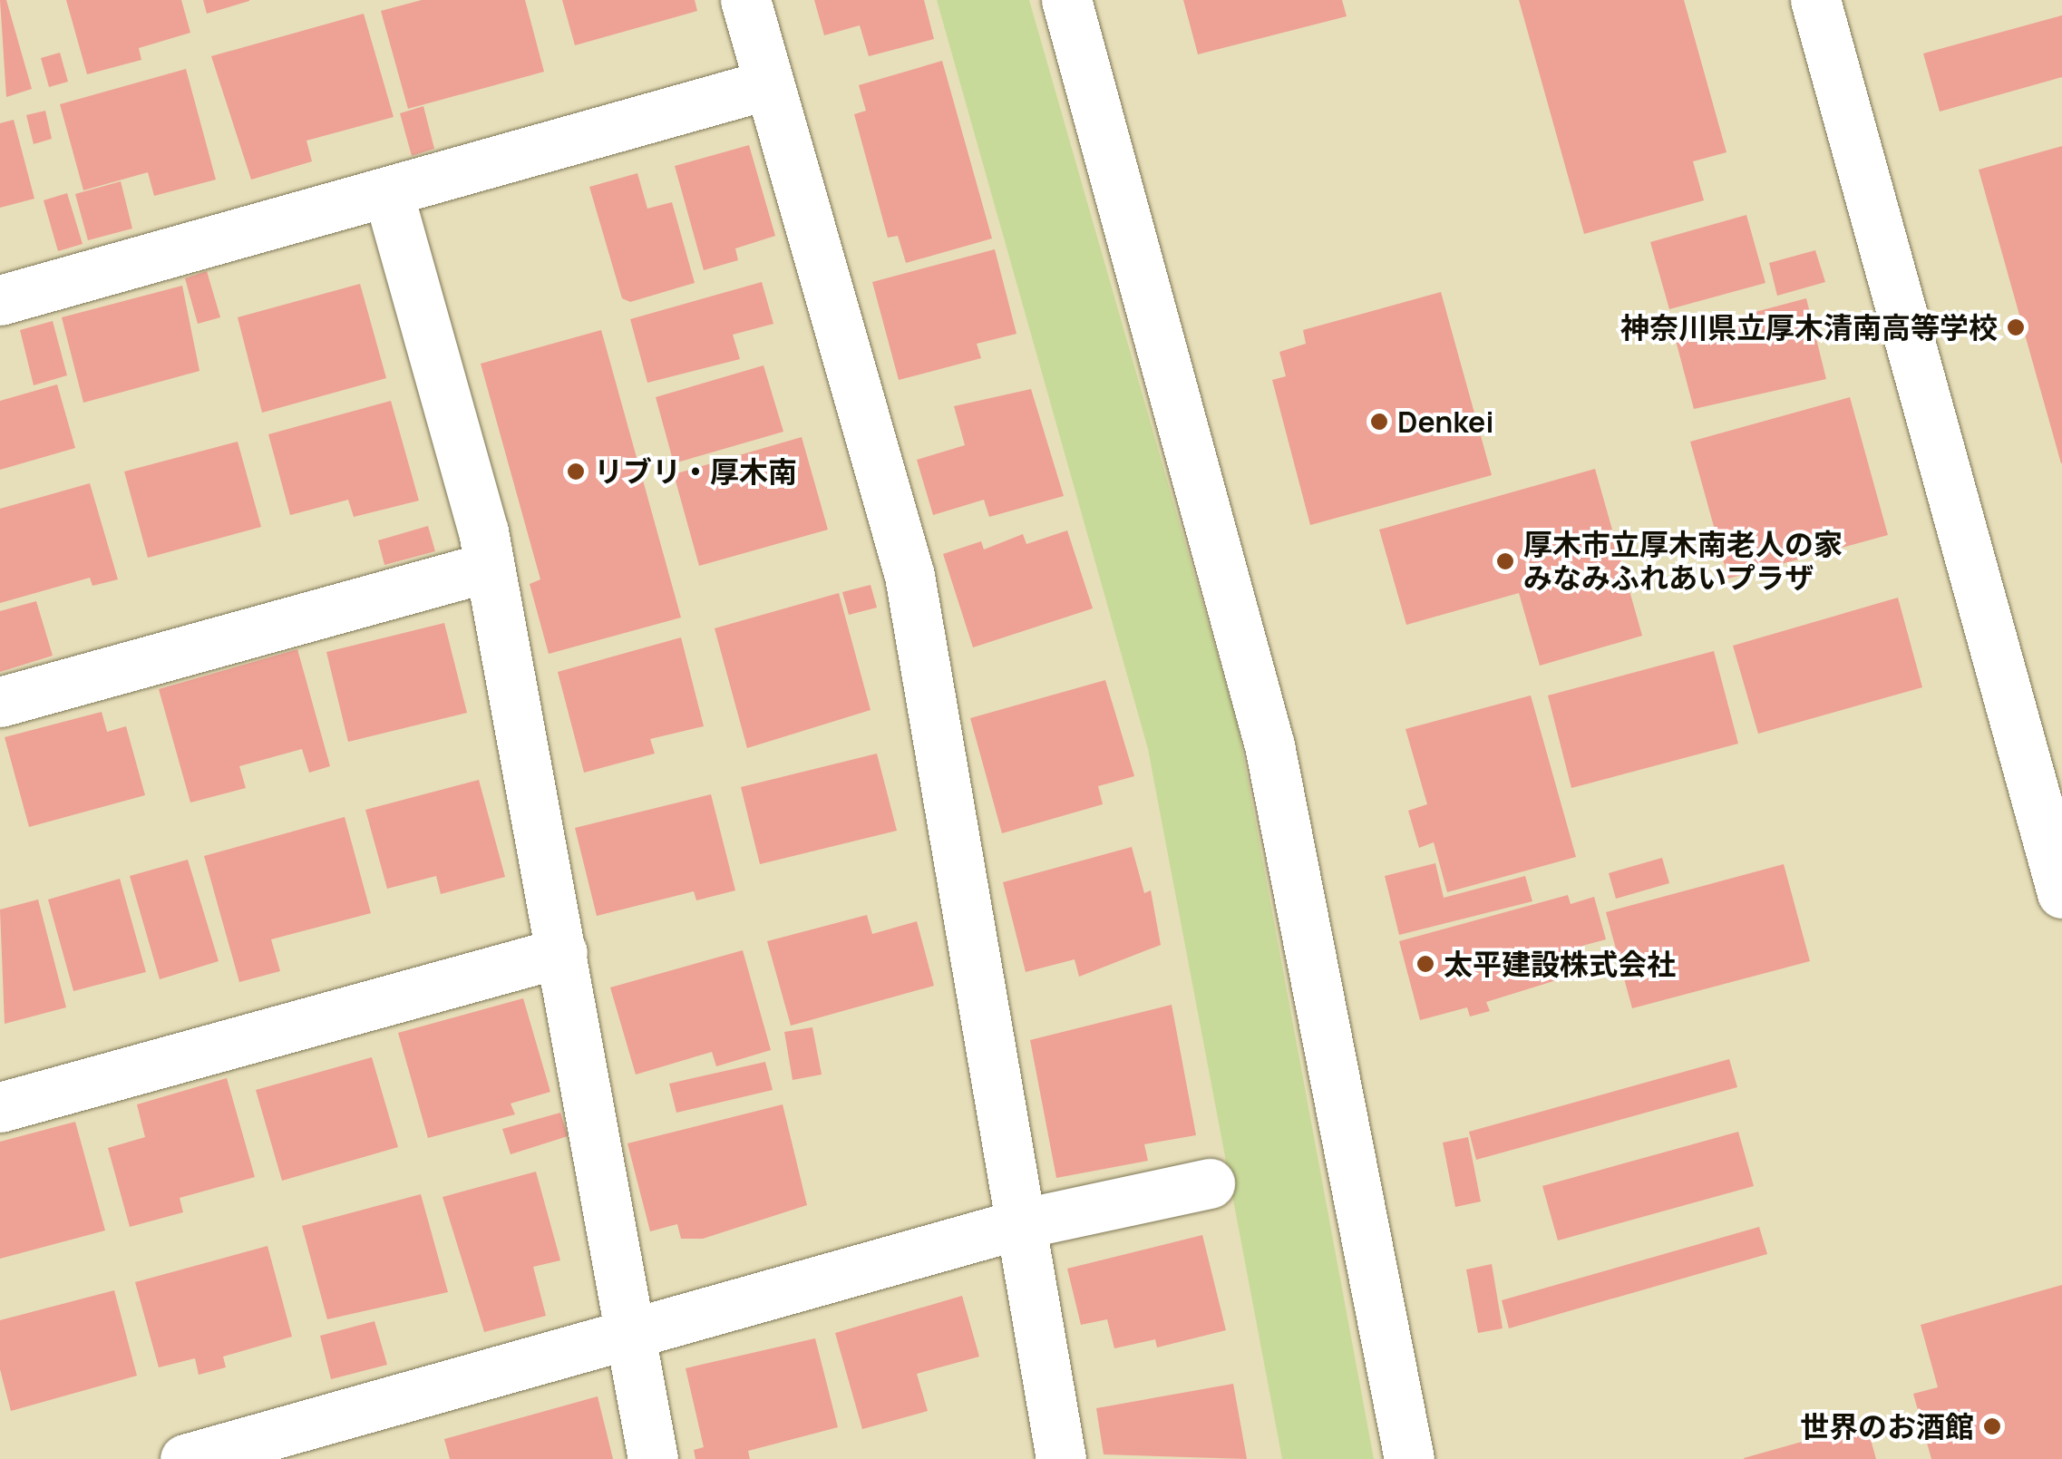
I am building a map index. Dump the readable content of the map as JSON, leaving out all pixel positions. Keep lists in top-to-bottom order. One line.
{"places":["神奈川県立厚木清南高等学校","Denkei","リブリ・厚木南","厚木市立厚木南老人の家 みなみふれあいプラザ","太平建設株式会社","世界のお酒館"]}
